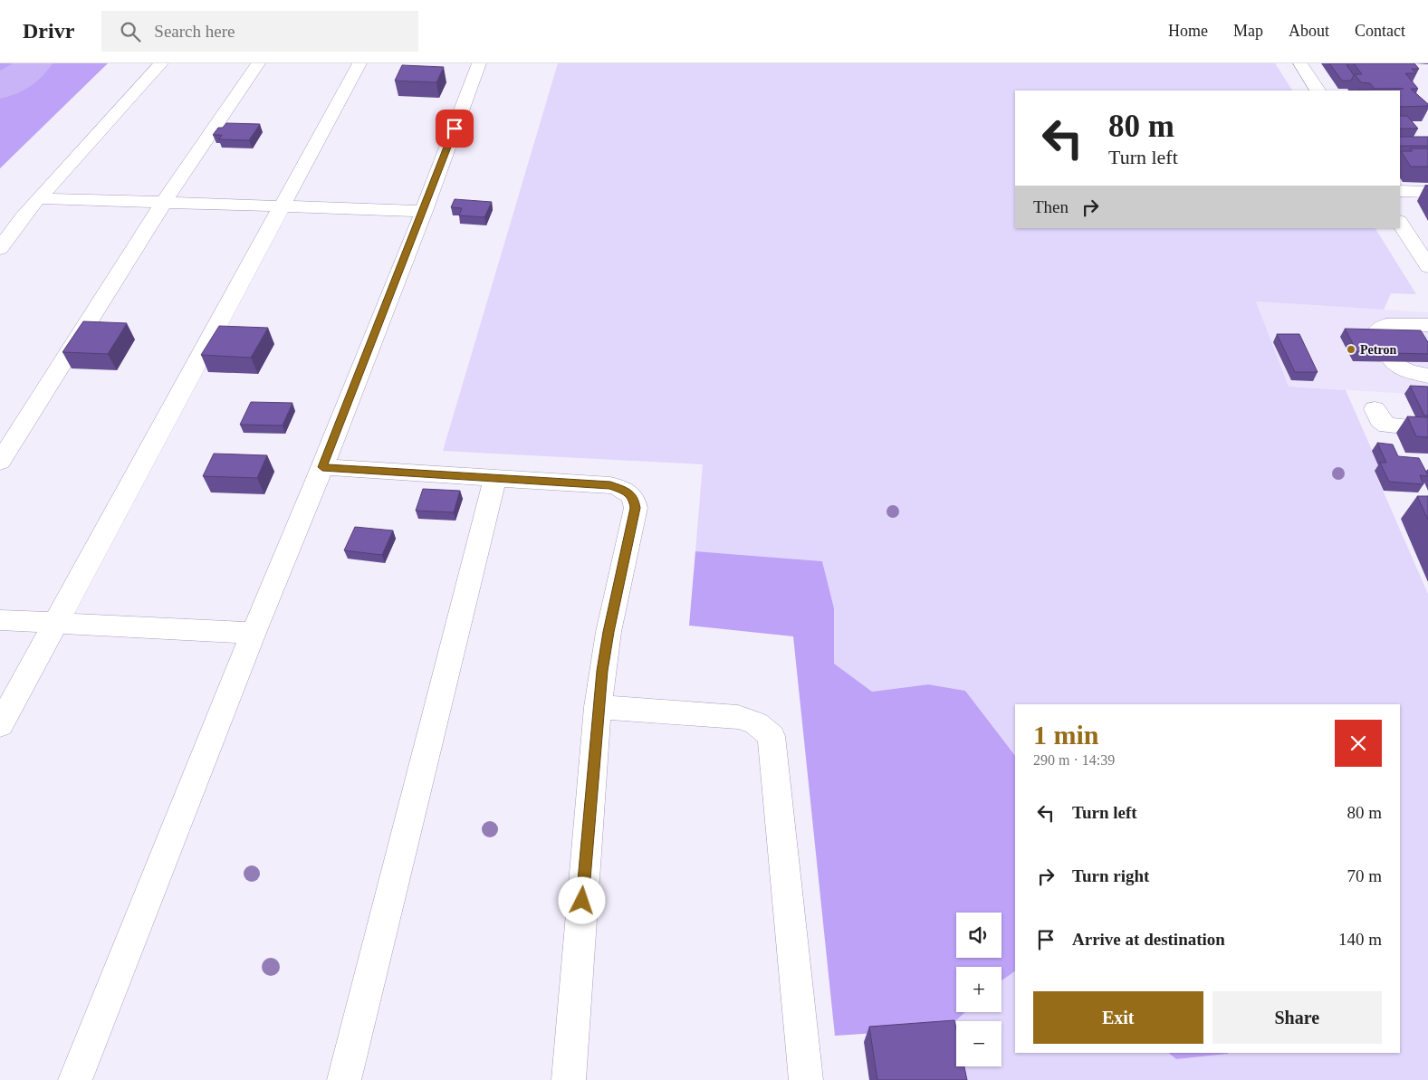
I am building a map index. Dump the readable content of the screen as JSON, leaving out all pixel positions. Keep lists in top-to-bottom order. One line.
{"places":["Petron"],"page":{"header":"Drivr","search":"Search here","nav":["Home","Map","About","Contact"],"turn":["80 m","Turn left"],"then":"Then","heading":["1 min","290 m · 14:39"],"list":[{"name":"Turn left","value":"80 m"},{"name":"Turn right","value":"70 m"},{"name":"Arrive at destination","value":"140 m"}],"map_buttons":["+","−"],"buttons":["Exit","Share"]}}
